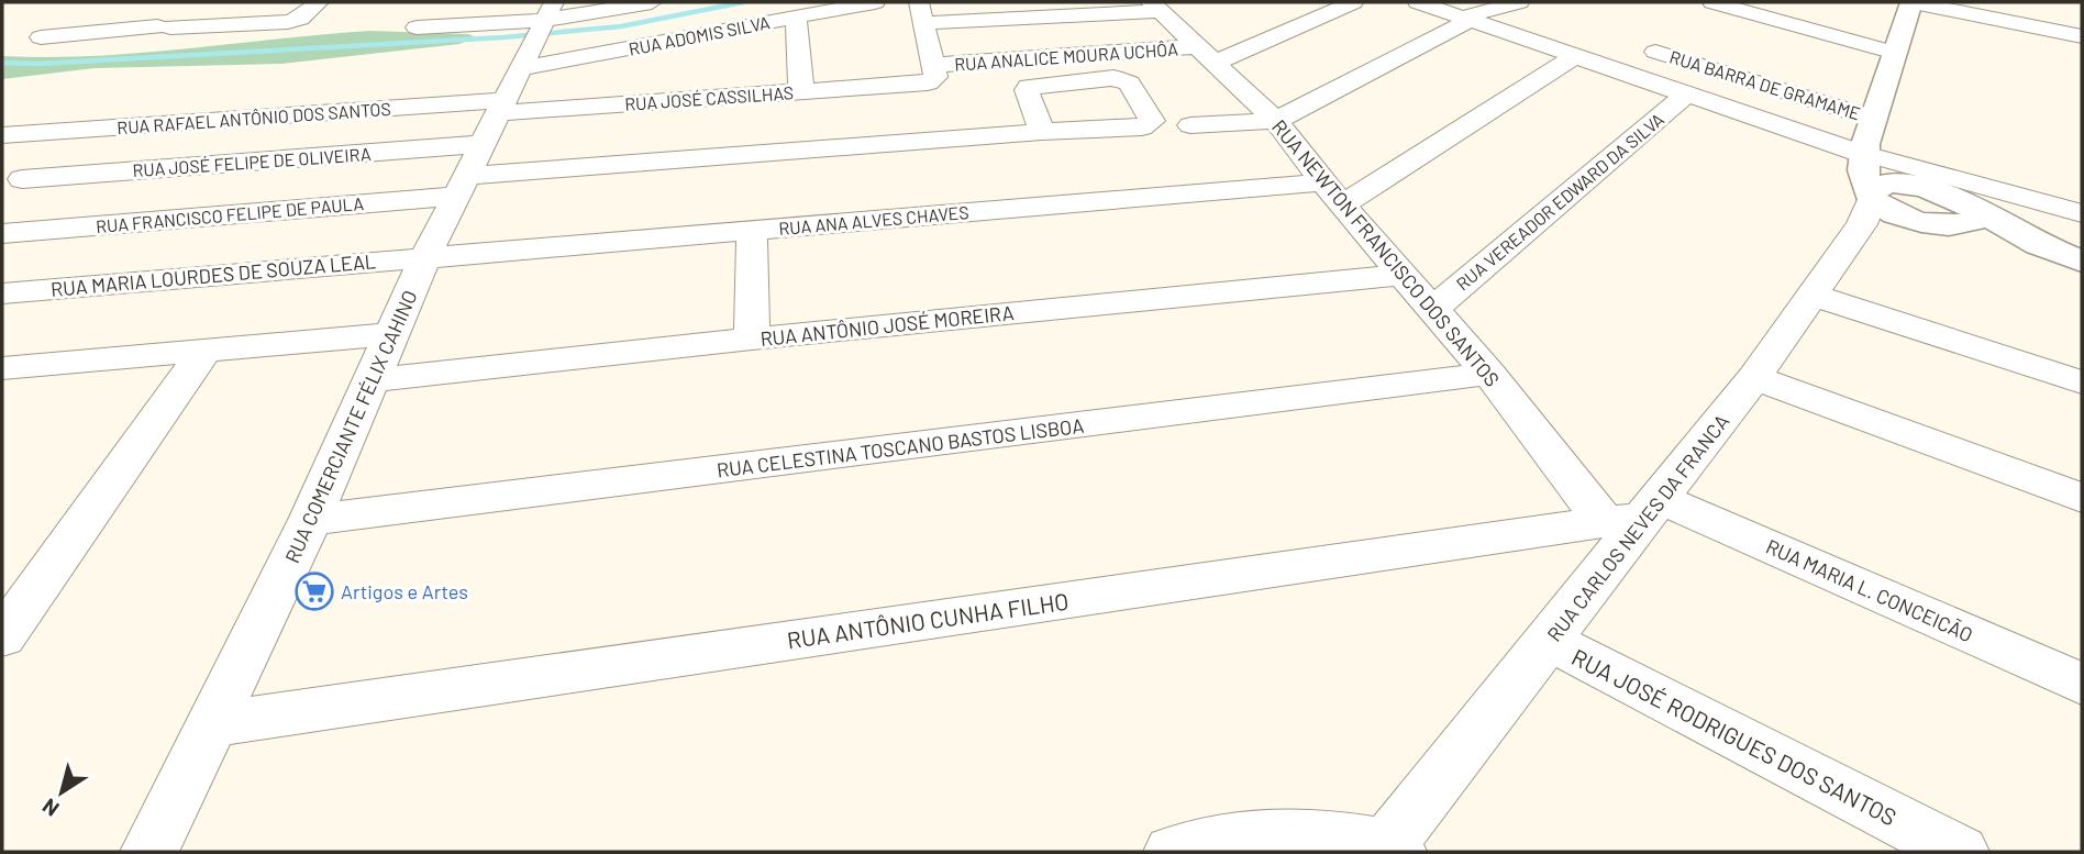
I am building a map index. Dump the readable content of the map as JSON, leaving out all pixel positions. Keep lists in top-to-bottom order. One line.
{"streets":{"street":["RUA ADOMIS SILVA","RUA ANALICE MOURA UCHÔA","RUA BARRA DE GRAMAME","RUA JOSÉ CASSILHAS","RUA RAFAEL ANTÔNIO DOS SANTOS","RUA JOSÉ FELIPE DE OLIVEIRA","RUA VEREADOR EDWARD DA SILVA","RUA FRANCISCO FELIPE DE PAULA","RUA ANA ALVES CHAVES","RUA NEWTON FRANCISCO DOS SANTOS","RUA MARIA LOURDES DE SOUZA LEAL","RUA ANTÔNIO JOSÉ MOREIRA","RUA COMERCIANTE FÉLIX CAHINO","RUA CELESTINA TOSCANO BASTOS LISBOA","RUA CARLOS NEVES DA FRANCA","RUA MARIA L. CONCEICÃO","RUA ANTÔNIO CUNHA FILHO","RUA JOSÉ RODRIGUES DOS SANTOS"]},"crossings":[["RUA ADOMIS SILVA","RUA JOSÉ CASSILHAS"],["RUA ADOMIS SILVA","RUA RAFAEL ANTÔNIO DOS SANTOS"],["RUA ADOMIS SILVA","RUA JOSÉ FELIPE DE OLIVEIRA"],["RUA ADOMIS SILVA","RUA FRANCISCO FELIPE DE PAULA"],["RUA ADOMIS SILVA","RUA COMERCIANTE FÉLIX CAHINO"],["RUA ANALICE MOURA UCHÔA","RUA JOSÉ CASSILHAS"],["RUA ANALICE MOURA UCHÔA","RUA NEWTON FRANCISCO DOS SANTOS"],["RUA JOSÉ CASSILHAS","RUA RAFAEL ANTÔNIO DOS SANTOS"],["RUA JOSÉ CASSILHAS","RUA JOSÉ FELIPE DE OLIVEIRA"],["RUA JOSÉ CASSILHAS","RUA FRANCISCO FELIPE DE PAULA"],["RUA JOSÉ CASSILHAS","RUA COMERCIANTE FÉLIX CAHINO"],["RUA RAFAEL ANTÔNIO DOS SANTOS","RUA JOSÉ FELIPE DE OLIVEIRA"],["RUA RAFAEL ANTÔNIO DOS SANTOS","RUA FRANCISCO FELIPE DE PAULA"],["RUA RAFAEL ANTÔNIO DOS SANTOS","RUA COMERCIANTE FÉLIX CAHINO"],["RUA JOSÉ FELIPE DE OLIVEIRA","RUA FRANCISCO FELIPE DE PAULA"],["RUA JOSÉ FELIPE DE OLIVEIRA","RUA COMERCIANTE FÉLIX CAHINO"],["RUA VEREADOR EDWARD DA SILVA","RUA NEWTON FRANCISCO DOS SANTOS"],["RUA FRANCISCO FELIPE DE PAULA","RUA COMERCIANTE FÉLIX CAHINO"],["RUA ANA ALVES CHAVES","RUA NEWTON FRANCISCO DOS SANTOS"],["RUA ANA ALVES CHAVES","RUA MARIA LOURDES DE SOUZA LEAL"],["RUA ANA ALVES CHAVES","RUA COMERCIANTE FÉLIX CAHINO"],["RUA NEWTON FRANCISCO DOS SANTOS","RUA ANTÔNIO JOSÉ MOREIRA"],["RUA NEWTON FRANCISCO DOS SANTOS","RUA CELESTINA TOSCANO BASTOS LISBOA"],["RUA NEWTON FRANCISCO DOS SANTOS","RUA CARLOS NEVES DA FRANCA"],["RUA NEWTON FRANCISCO DOS SANTOS","RUA MARIA L. CONCEICÃO"],["RUA NEWTON FRANCISCO DOS SANTOS","RUA ANTÔNIO CUNHA FILHO"],["RUA MARIA LOURDES DE SOUZA LEAL","RUA COMERCIANTE FÉLIX CAHINO"],["RUA ANTÔNIO JOSÉ MOREIRA","RUA COMERCIANTE FÉLIX CAHINO"],["RUA COMERCIANTE FÉLIX CAHINO","RUA CELESTINA TOSCANO BASTOS LISBOA"],["RUA COMERCIANTE FÉLIX CAHINO","RUA ANTÔNIO CUNHA FILHO"],["RUA CARLOS NEVES DA FRANCA","RUA MARIA L. CONCEICÃO"],["RUA CARLOS NEVES DA FRANCA","RUA ANTÔNIO CUNHA FILHO"],["RUA CARLOS NEVES DA FRANCA","RUA JOSÉ RODRIGUES DOS SANTOS"],["RUA MARIA L. CONCEICÃO","RUA ANTÔNIO CUNHA FILHO"]],"places":{"supermarket":["Artigos e Artes"]},"north":"bottom left"}
